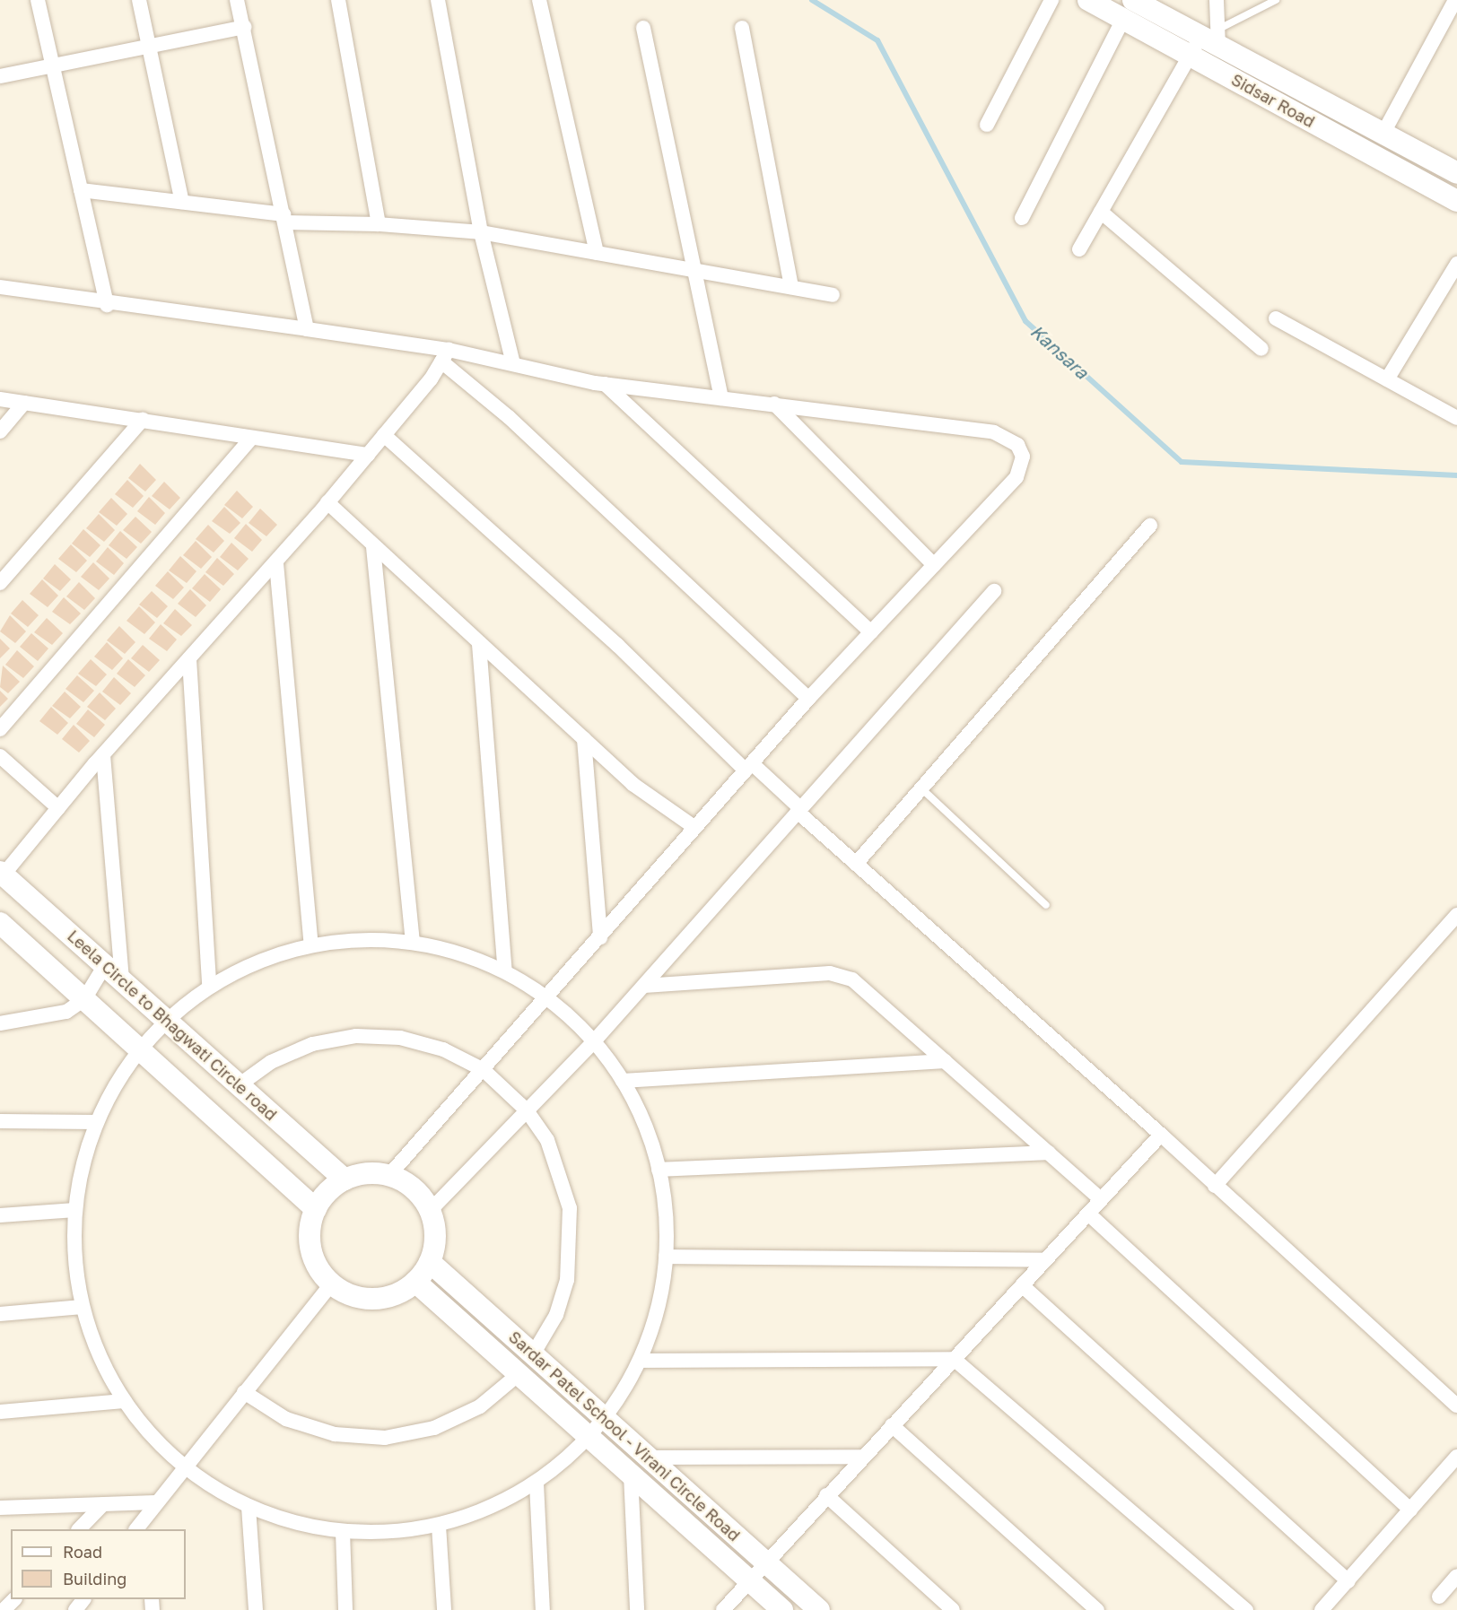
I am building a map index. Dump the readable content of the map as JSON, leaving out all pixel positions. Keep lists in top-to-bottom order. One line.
{"streets":{"street":["Sidsar Road","Leela Circle to Bhagwati Circle road","Sardar Patel School - Virani Circle Road"]},"crossings":[["Leela Circle to Bhagwati Circle road","Sardar Patel School - Virani Circle Road"]],"water":["Kansara"],"legend":["Road","Building"]}
